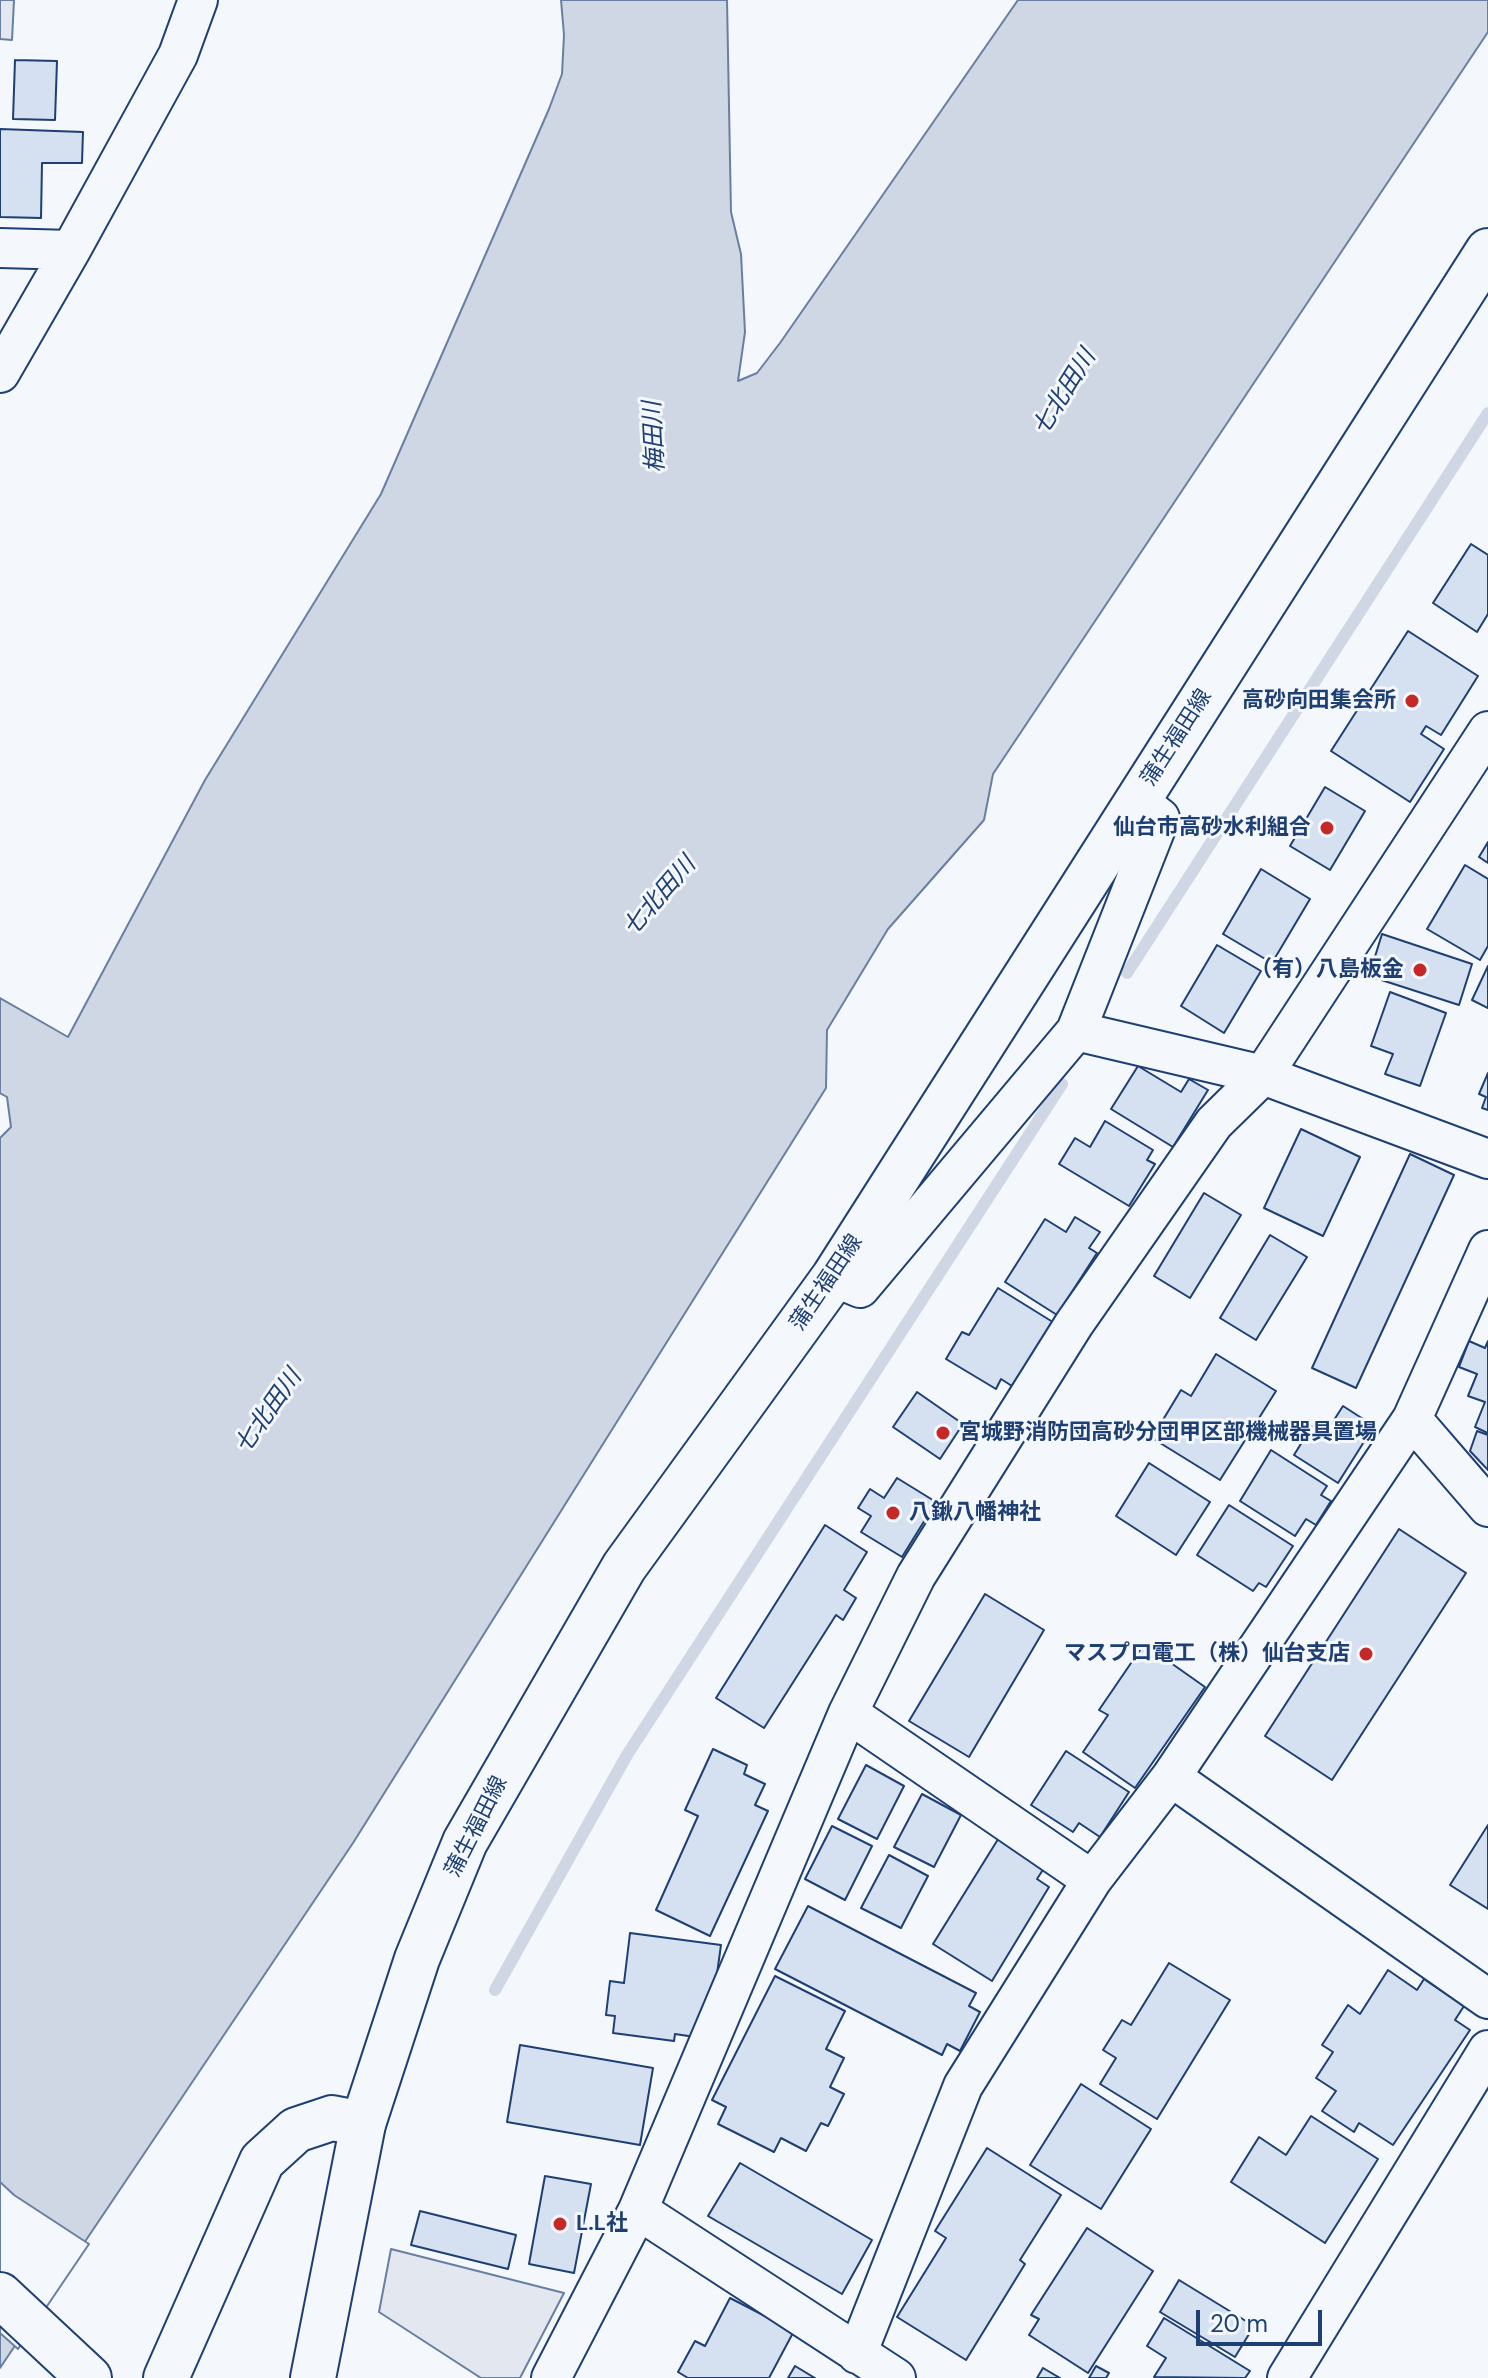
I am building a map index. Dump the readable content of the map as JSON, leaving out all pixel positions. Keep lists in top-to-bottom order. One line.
{"streets":{"main road":["蒲生福田線"]},"water":["七北田川","梅田川"],"places":["高砂向田集会所","仙台市高砂水利組合","（有）八島板金","宮城野消防団高砂分団甲区部機械器具置場","八鍬八幡神社","マスプロ電工（株）仙台支店","L.L社"],"scale_bar":"20 m"}
